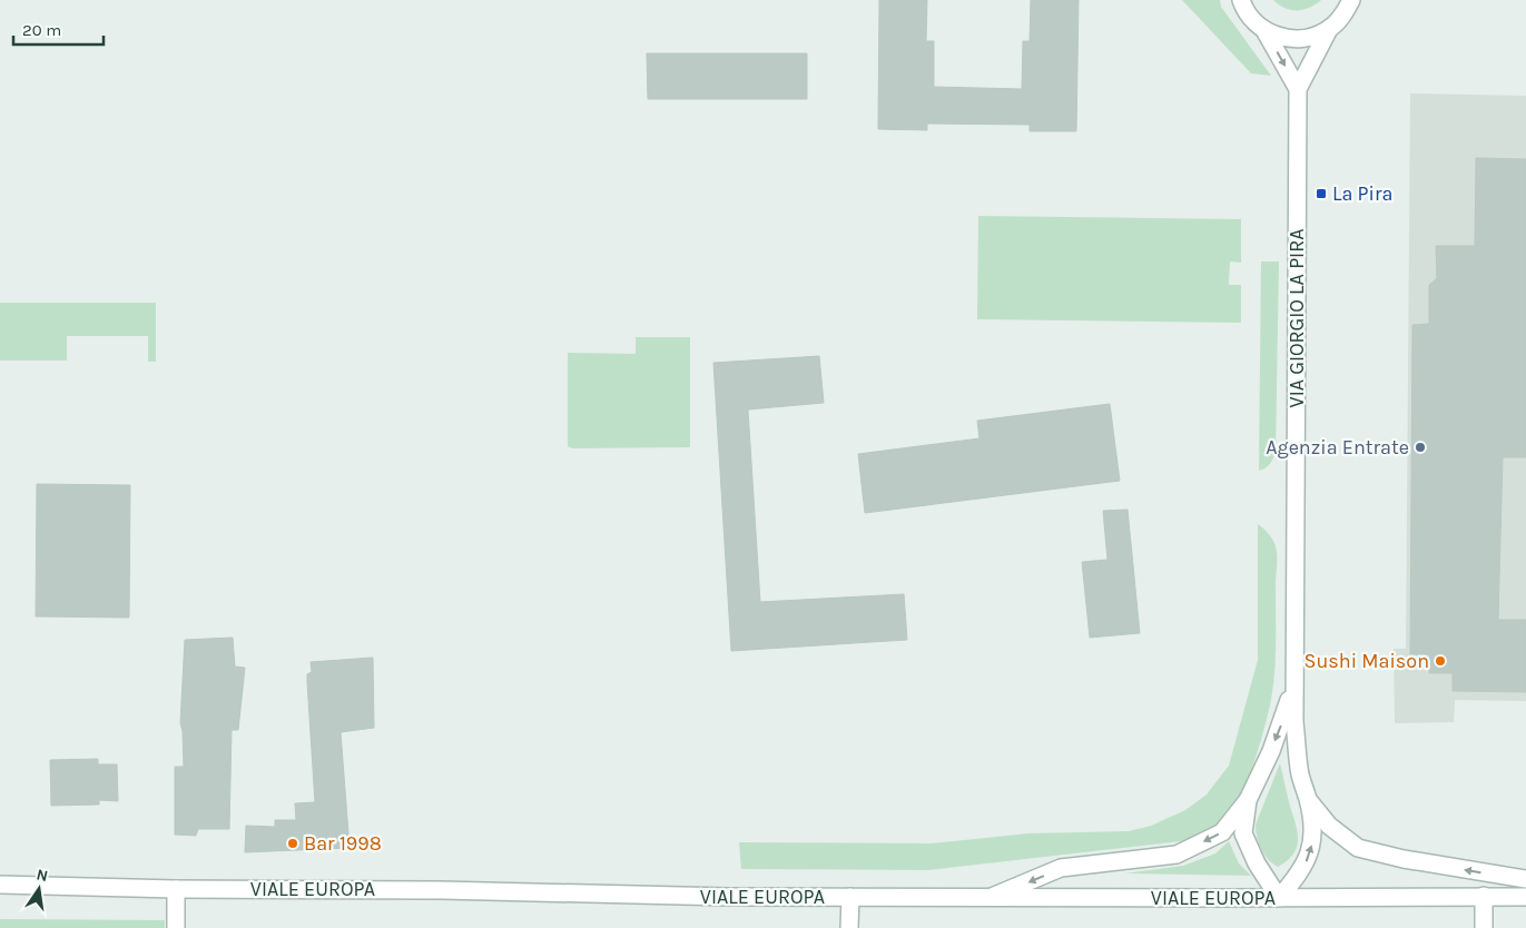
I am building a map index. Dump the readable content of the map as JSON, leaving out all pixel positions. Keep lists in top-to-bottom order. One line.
{"streets":{"street":["VIA GIORGIO LA PIRA","VIALE EUROPA"]},"places":{"transit":["La Pira"],"other":["Agenzia Entrate","Sushi Maison","Bar 1998"]},"scale_bar":"20 m","north":"top"}
